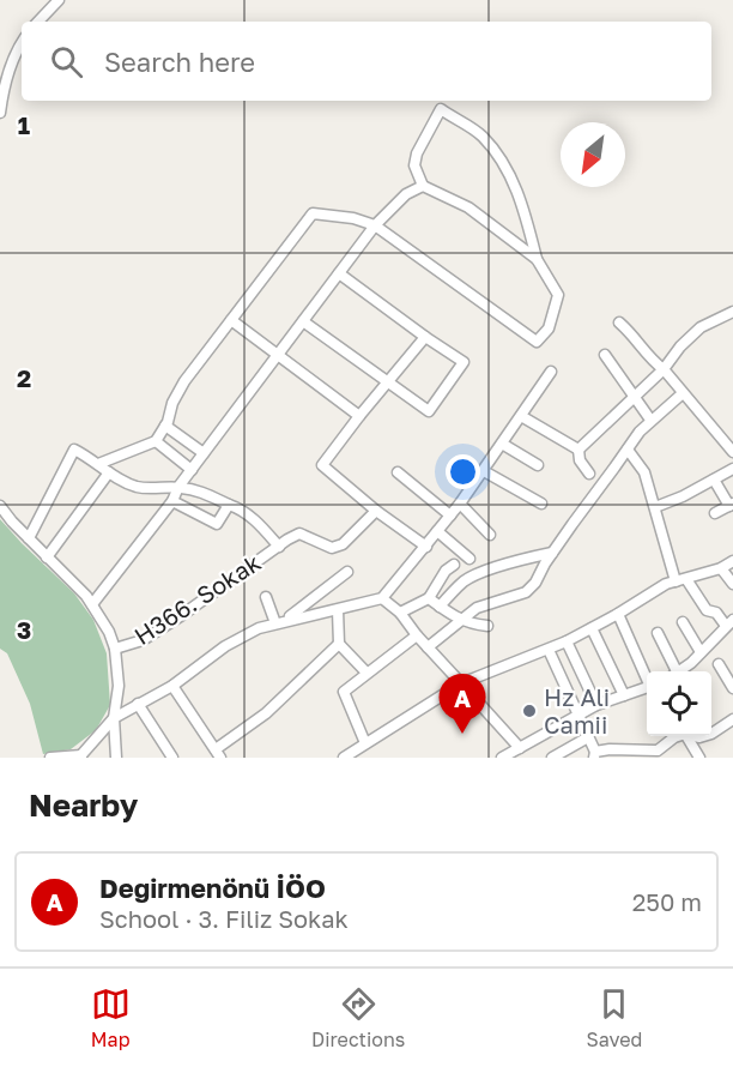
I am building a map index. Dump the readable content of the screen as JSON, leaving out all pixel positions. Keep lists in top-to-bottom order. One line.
{"streets":{"street":["H366. Sokak"]},"places":["Hz Ali Camii"],"north":"bottom left","page":{"search":"Search here","pins":"A","heading":"Nearby","list":[{"mark":"A","name":"Değirmenönü İÖO","note":"School · 3. Filiz Sokak","value":"250 m"}],"nav":["Map","Directions","Saved"]},"grid":{"rows":["1","2","3"]}}
